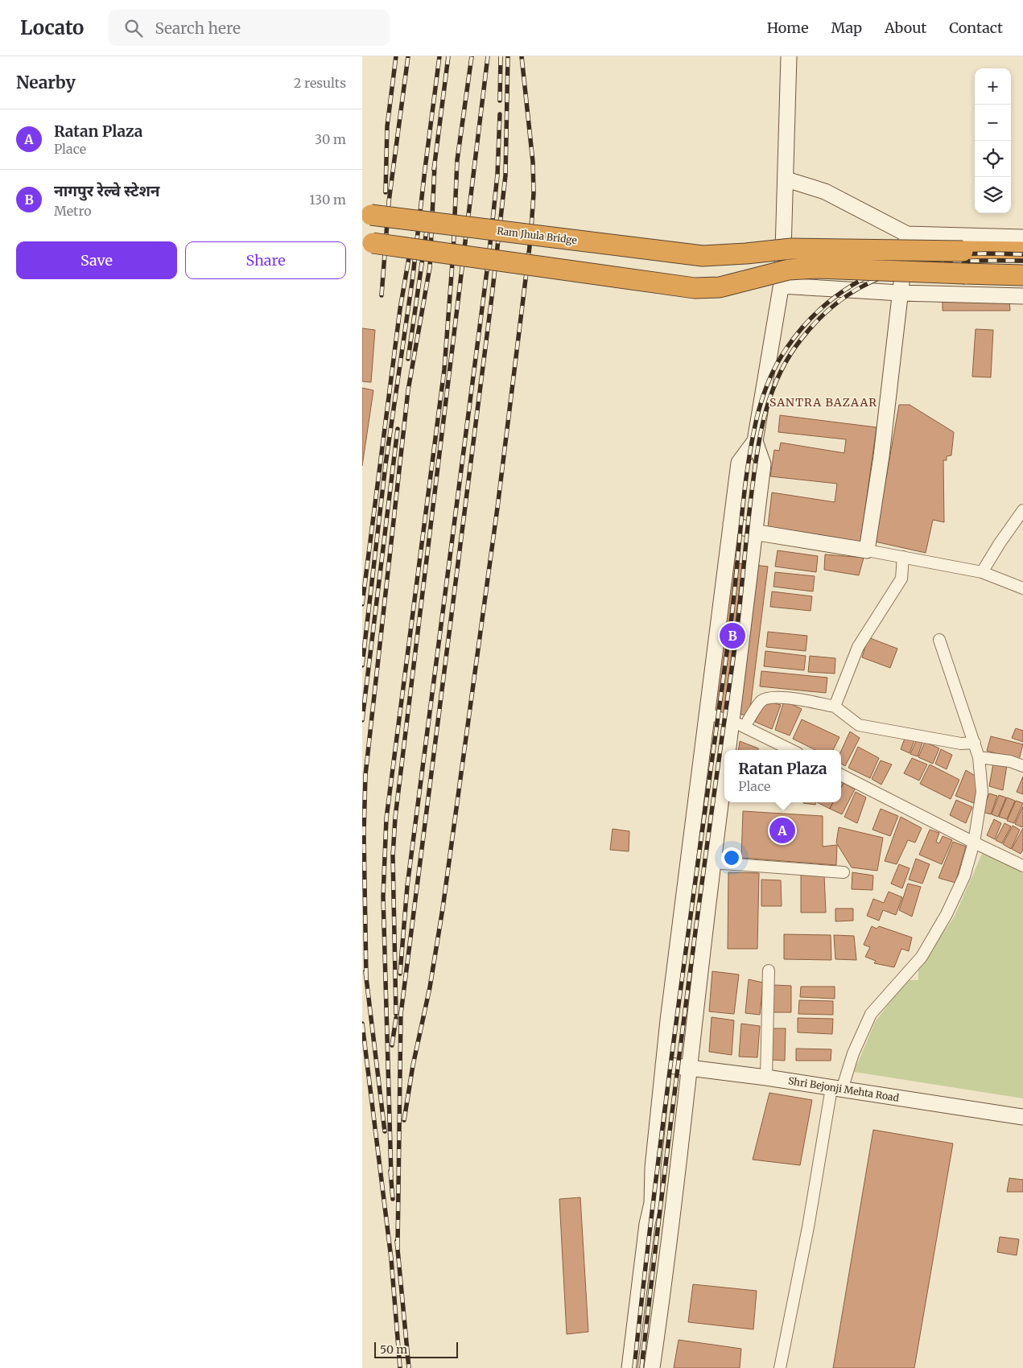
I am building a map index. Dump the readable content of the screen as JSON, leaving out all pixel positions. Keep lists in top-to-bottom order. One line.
{"streets":{"highway":["Ram Jhula Bridge"],"main road":["Shri Bejonji Mehta Road"]},"districts":["SANTRA BAZAAR"],"scale_bar":"50 m","page":{"header":"Locato","search":"Search here","nav":["Home","Map","About","Contact"],"heading":["Nearby","2 results"],"map_buttons":["+","−"],"list":[{"mark":"A","name":"Ratan Plaza","note":"Place","value":"30 m"},{"mark":"B","name":"नागपुर रेल्वे स्टेशन","note":"Metro","value":"130 m"}],"buttons":["Save","Share"],"pins":["B","A"],"popup":["Ratan Plaza","Place"],"scale":"50 m"}}
